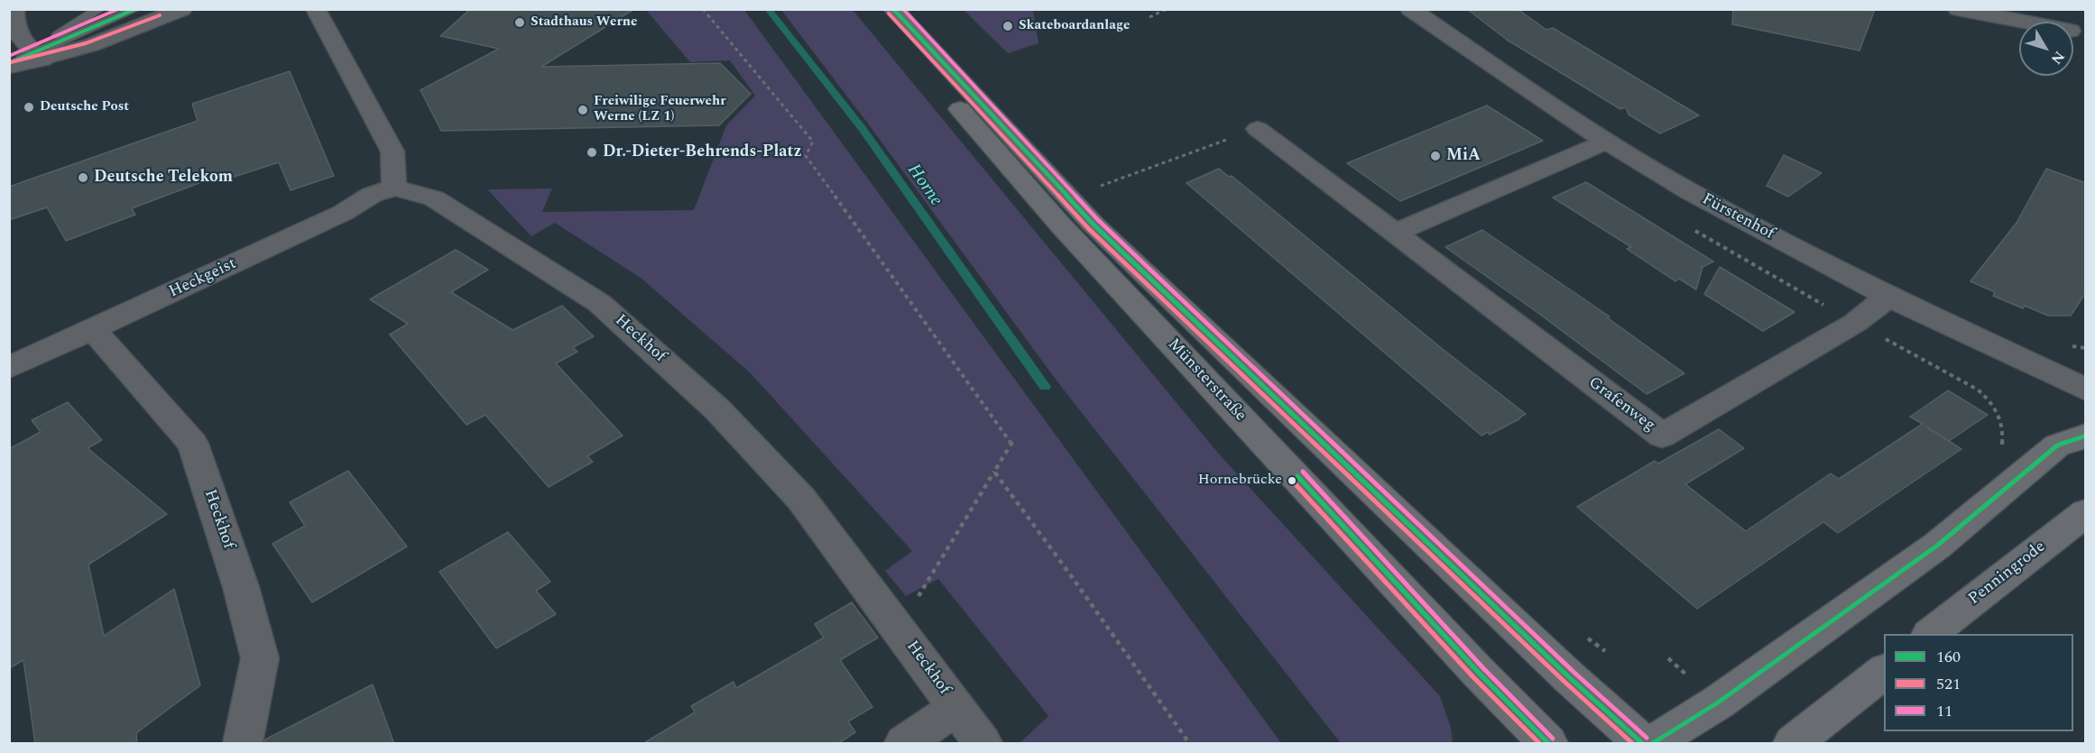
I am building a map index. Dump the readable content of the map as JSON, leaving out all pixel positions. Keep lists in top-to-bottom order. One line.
{"streets":{"main road":["Münsterstraße","Penningrode"],"street":["Fürstenhof","Heckgeist","Heckhof","Grafenweg"]},"crossings":[["Fürstenhof","Grafenweg"],["Heckgeist","Heckhof"]],"water":["Horne"],"places":["Stadthaus Werne","Skateboardanlage","Deutsche Post","Freiwilige Feuerwehr Werne (LZ 1)","Dr.-Dieter-Behrends-Platz","MiA","Deutsche Telekom","Hornebrücke"],"lines":["transit line 160","transit line 11","transit line 521"],"legend":["160","521","11"],"north":"bottom right"}
